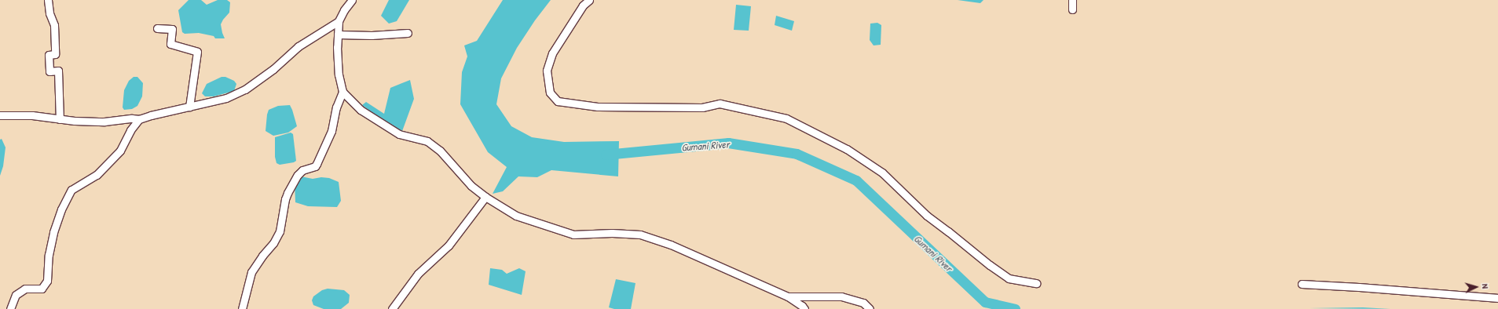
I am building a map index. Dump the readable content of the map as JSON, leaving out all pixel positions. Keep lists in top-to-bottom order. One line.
{"water":["Gumani River"],"north":"right"}
